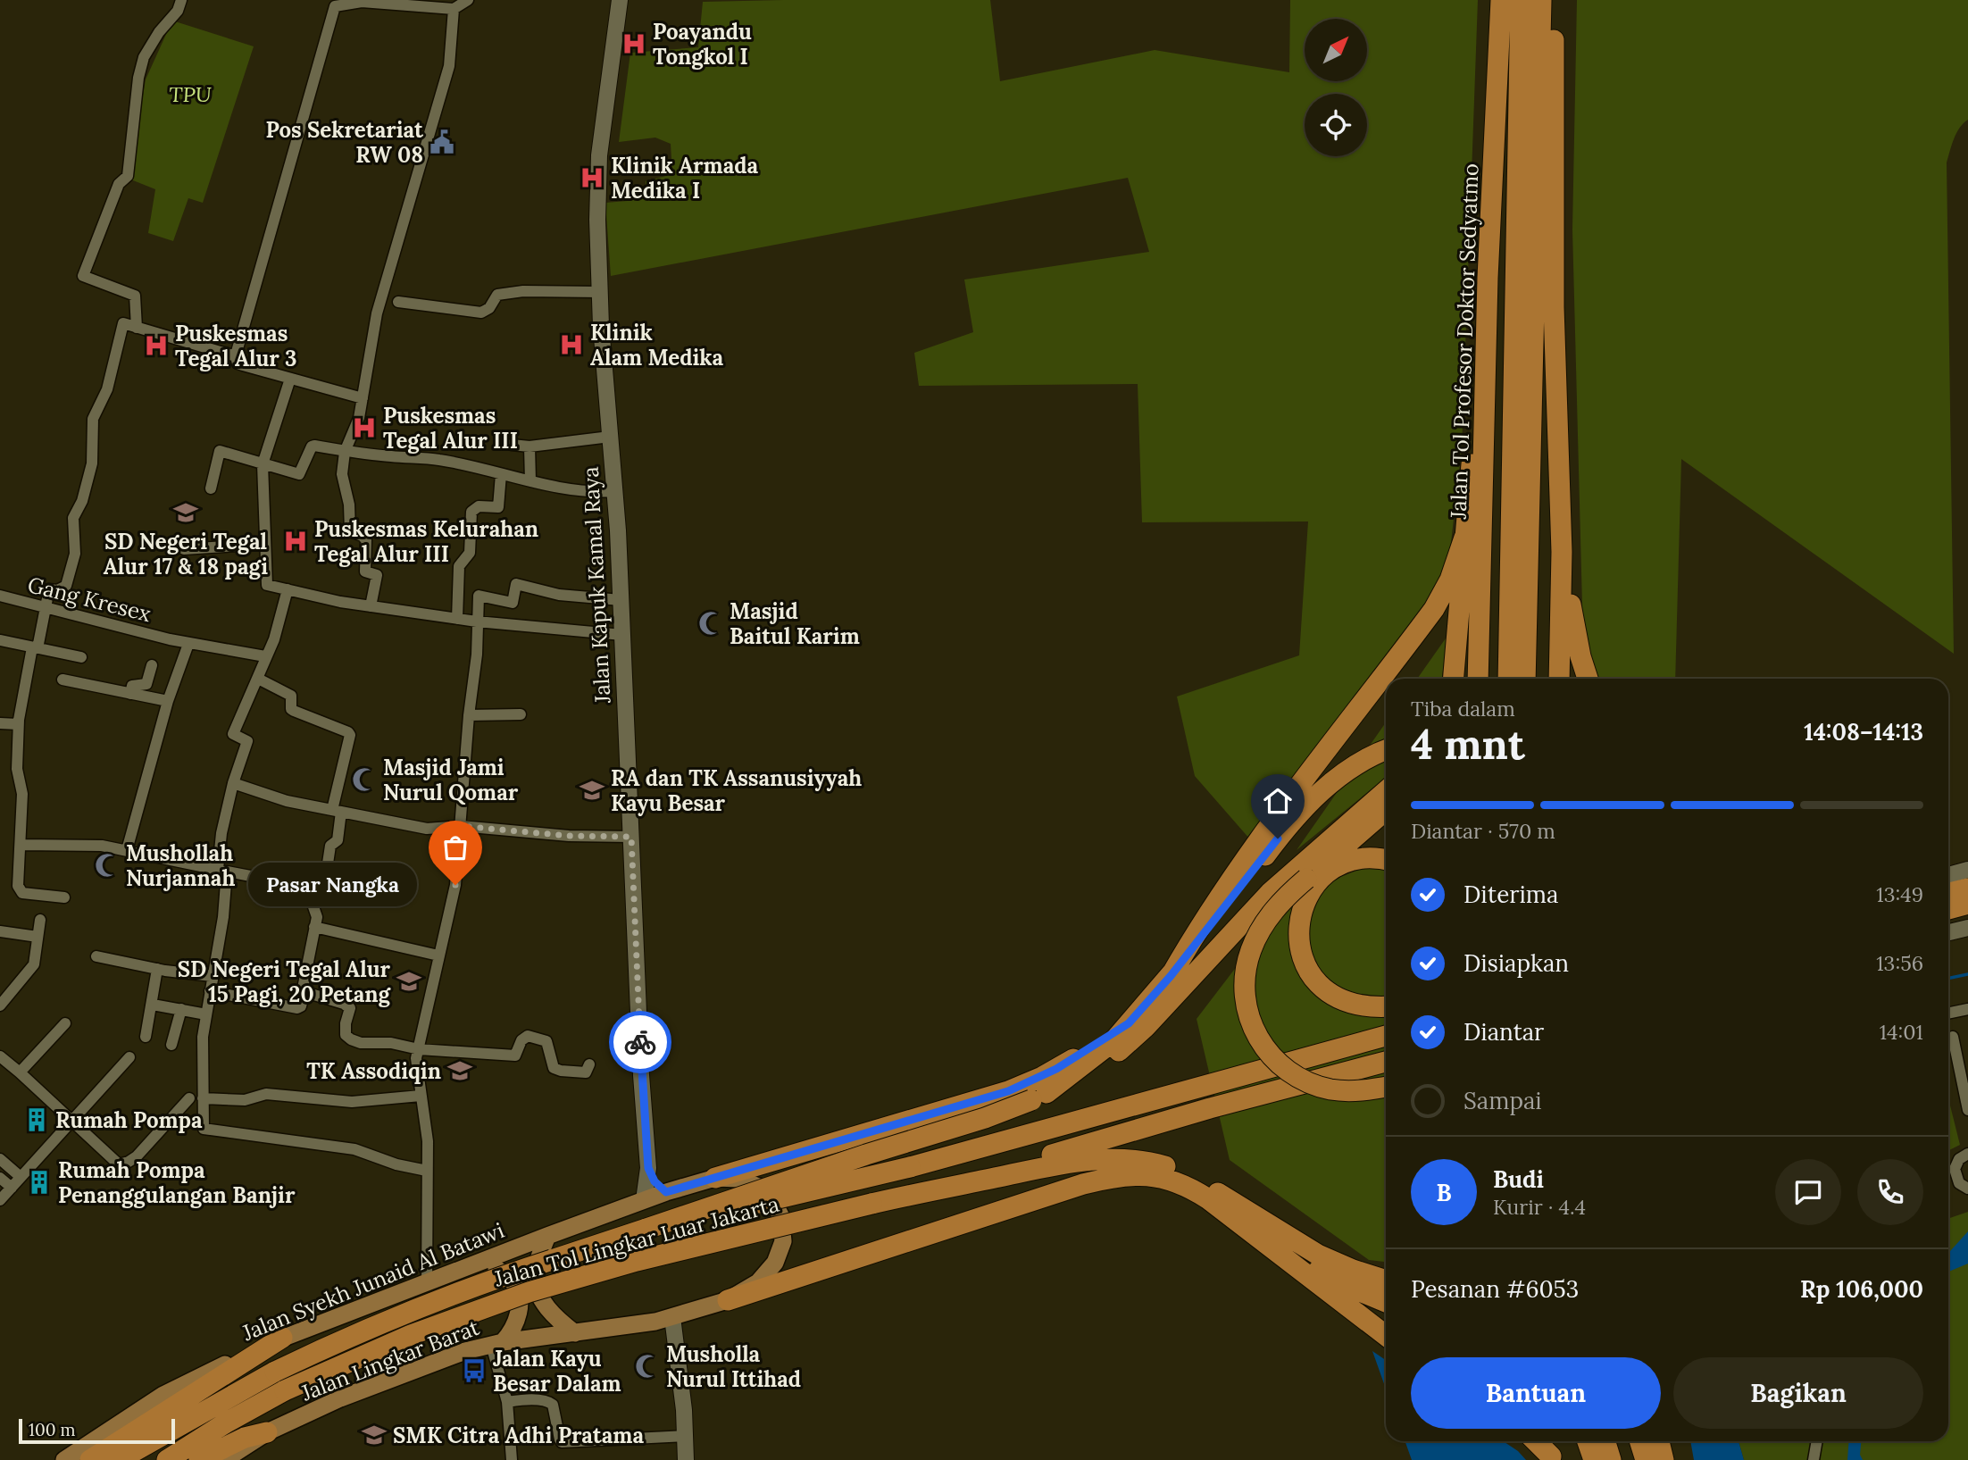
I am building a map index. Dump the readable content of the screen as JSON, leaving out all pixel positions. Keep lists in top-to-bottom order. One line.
{"streets":{"highway":["Jalan Tol Profesor Doktor Sedyatmo","Jalan Tol Lingkar Luar Jakarta"],"main road":["Jalan Kapuk Kamal Raya","Jalan Syekh Junaid Al Batawi","Jalan Lingkar Barat"],"street":["Gang Kresex"]},"crossings":[["Jalan Kapuk Kamal Raya","Jalan Syekh Junaid Al Batawi"],["Jalan Syekh Junaid Al Batawi","Jalan Lingkar Barat"]],"parks":["TPU"],"places":{"hospital":["Poayandu Tongkol I","Klinik Armada Medika I","Klinik Alam Medika","Puskesmas Tegal Alur 3","Puskesmas Tegal Alur III","Puskesmas Kelurahan Tegal Alur III"],"public building":["Pos Sekretariat RW 08"],"school or university":["SD Negeri Tegal Alur 17 & 18 pagi","RA dan TK Assanusiyyah Kayu Besar","SD Negeri Tegal Alur 15 Pagi, 20 Petang","TK Assodiqin","SMK Citra Adhi Pratama"],"mosque":["Masjid Baitul Karim","Masjid Jami Nurul Qomar","Mushollah Nurjannah","Musholla Nurul Ittihad"],"other":["Pasar Nangka"],"building":["Rumah Pompa","Rumah Pompa Penanggulangan Banjir"],"bus stop":["Jalan Kayu Besar Dalam"]},"scale_bar":"100 m","north":"top right","page":{"heading":["4 mnt","Tiba dalam","14:08–14:13"],"panel":["Budi","Kurir · 4.4","Pesanan #6053","Rp 106,000"],"bar":"Diantar · 570 m","list":[["Diterima","13:49"],["Disiapkan","13:56"],["Diantar","14:01"],"Sampai"],"bubble":"Pasar Nangka","round":"B","buttons":["Bantuan","Bagikan"],"scale":"100 m"}}
